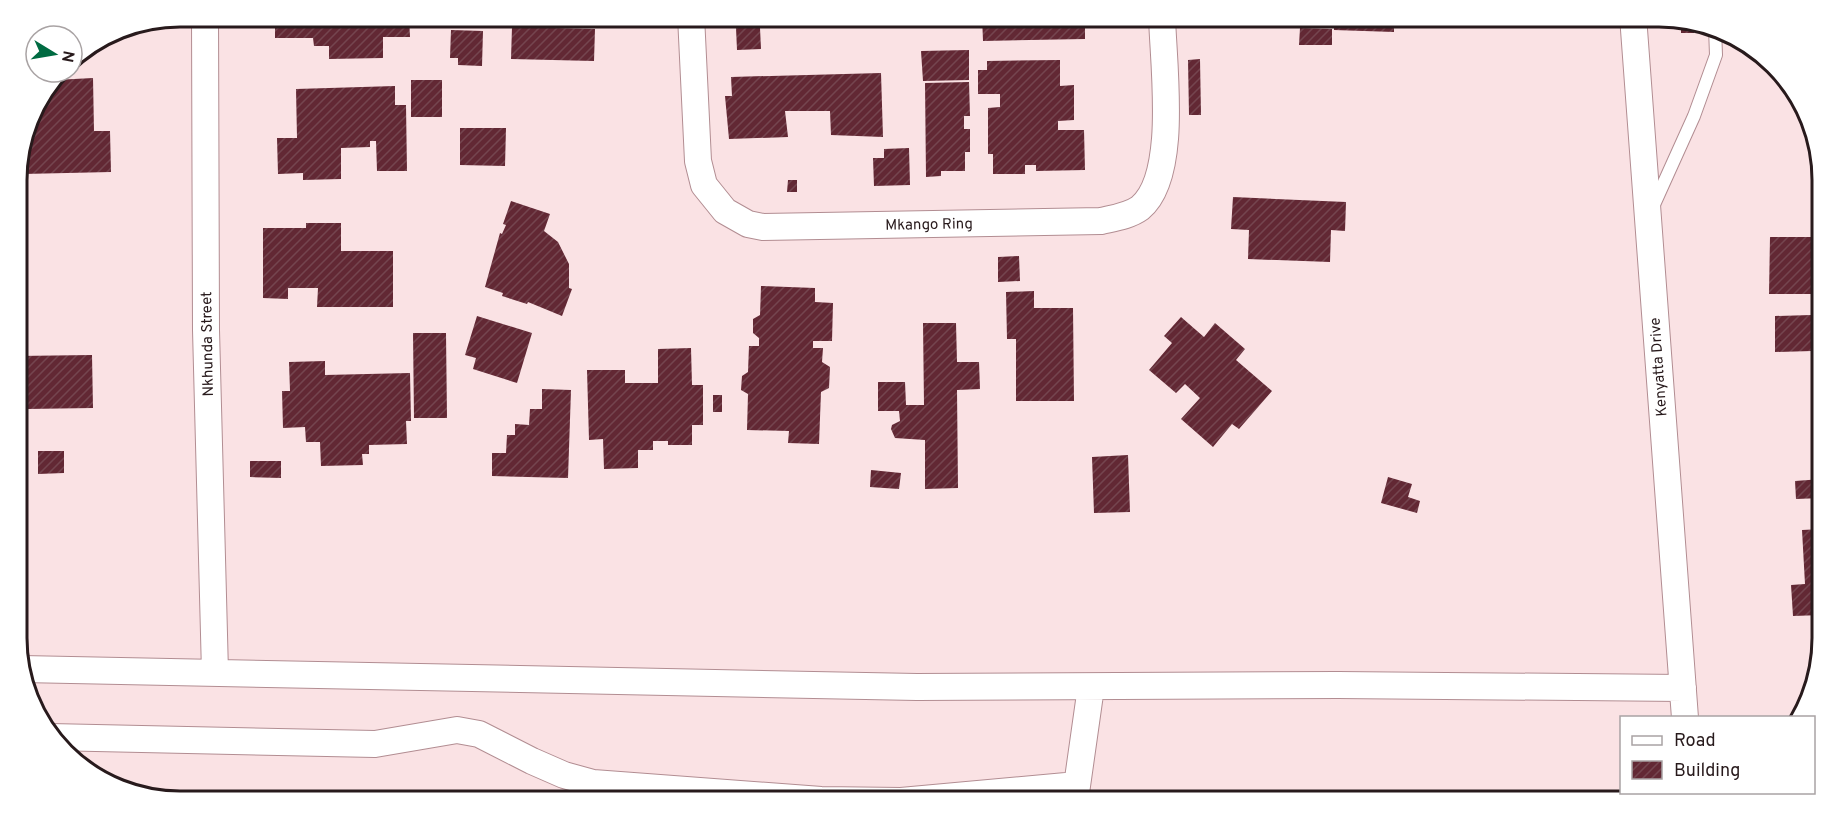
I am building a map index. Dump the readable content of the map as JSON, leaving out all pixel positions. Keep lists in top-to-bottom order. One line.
{"streets":{"street":["Mkango Ring","Nkhunda Street","Kenyatta Drive"]},"legend":["Road","Building"],"north":"right"}
